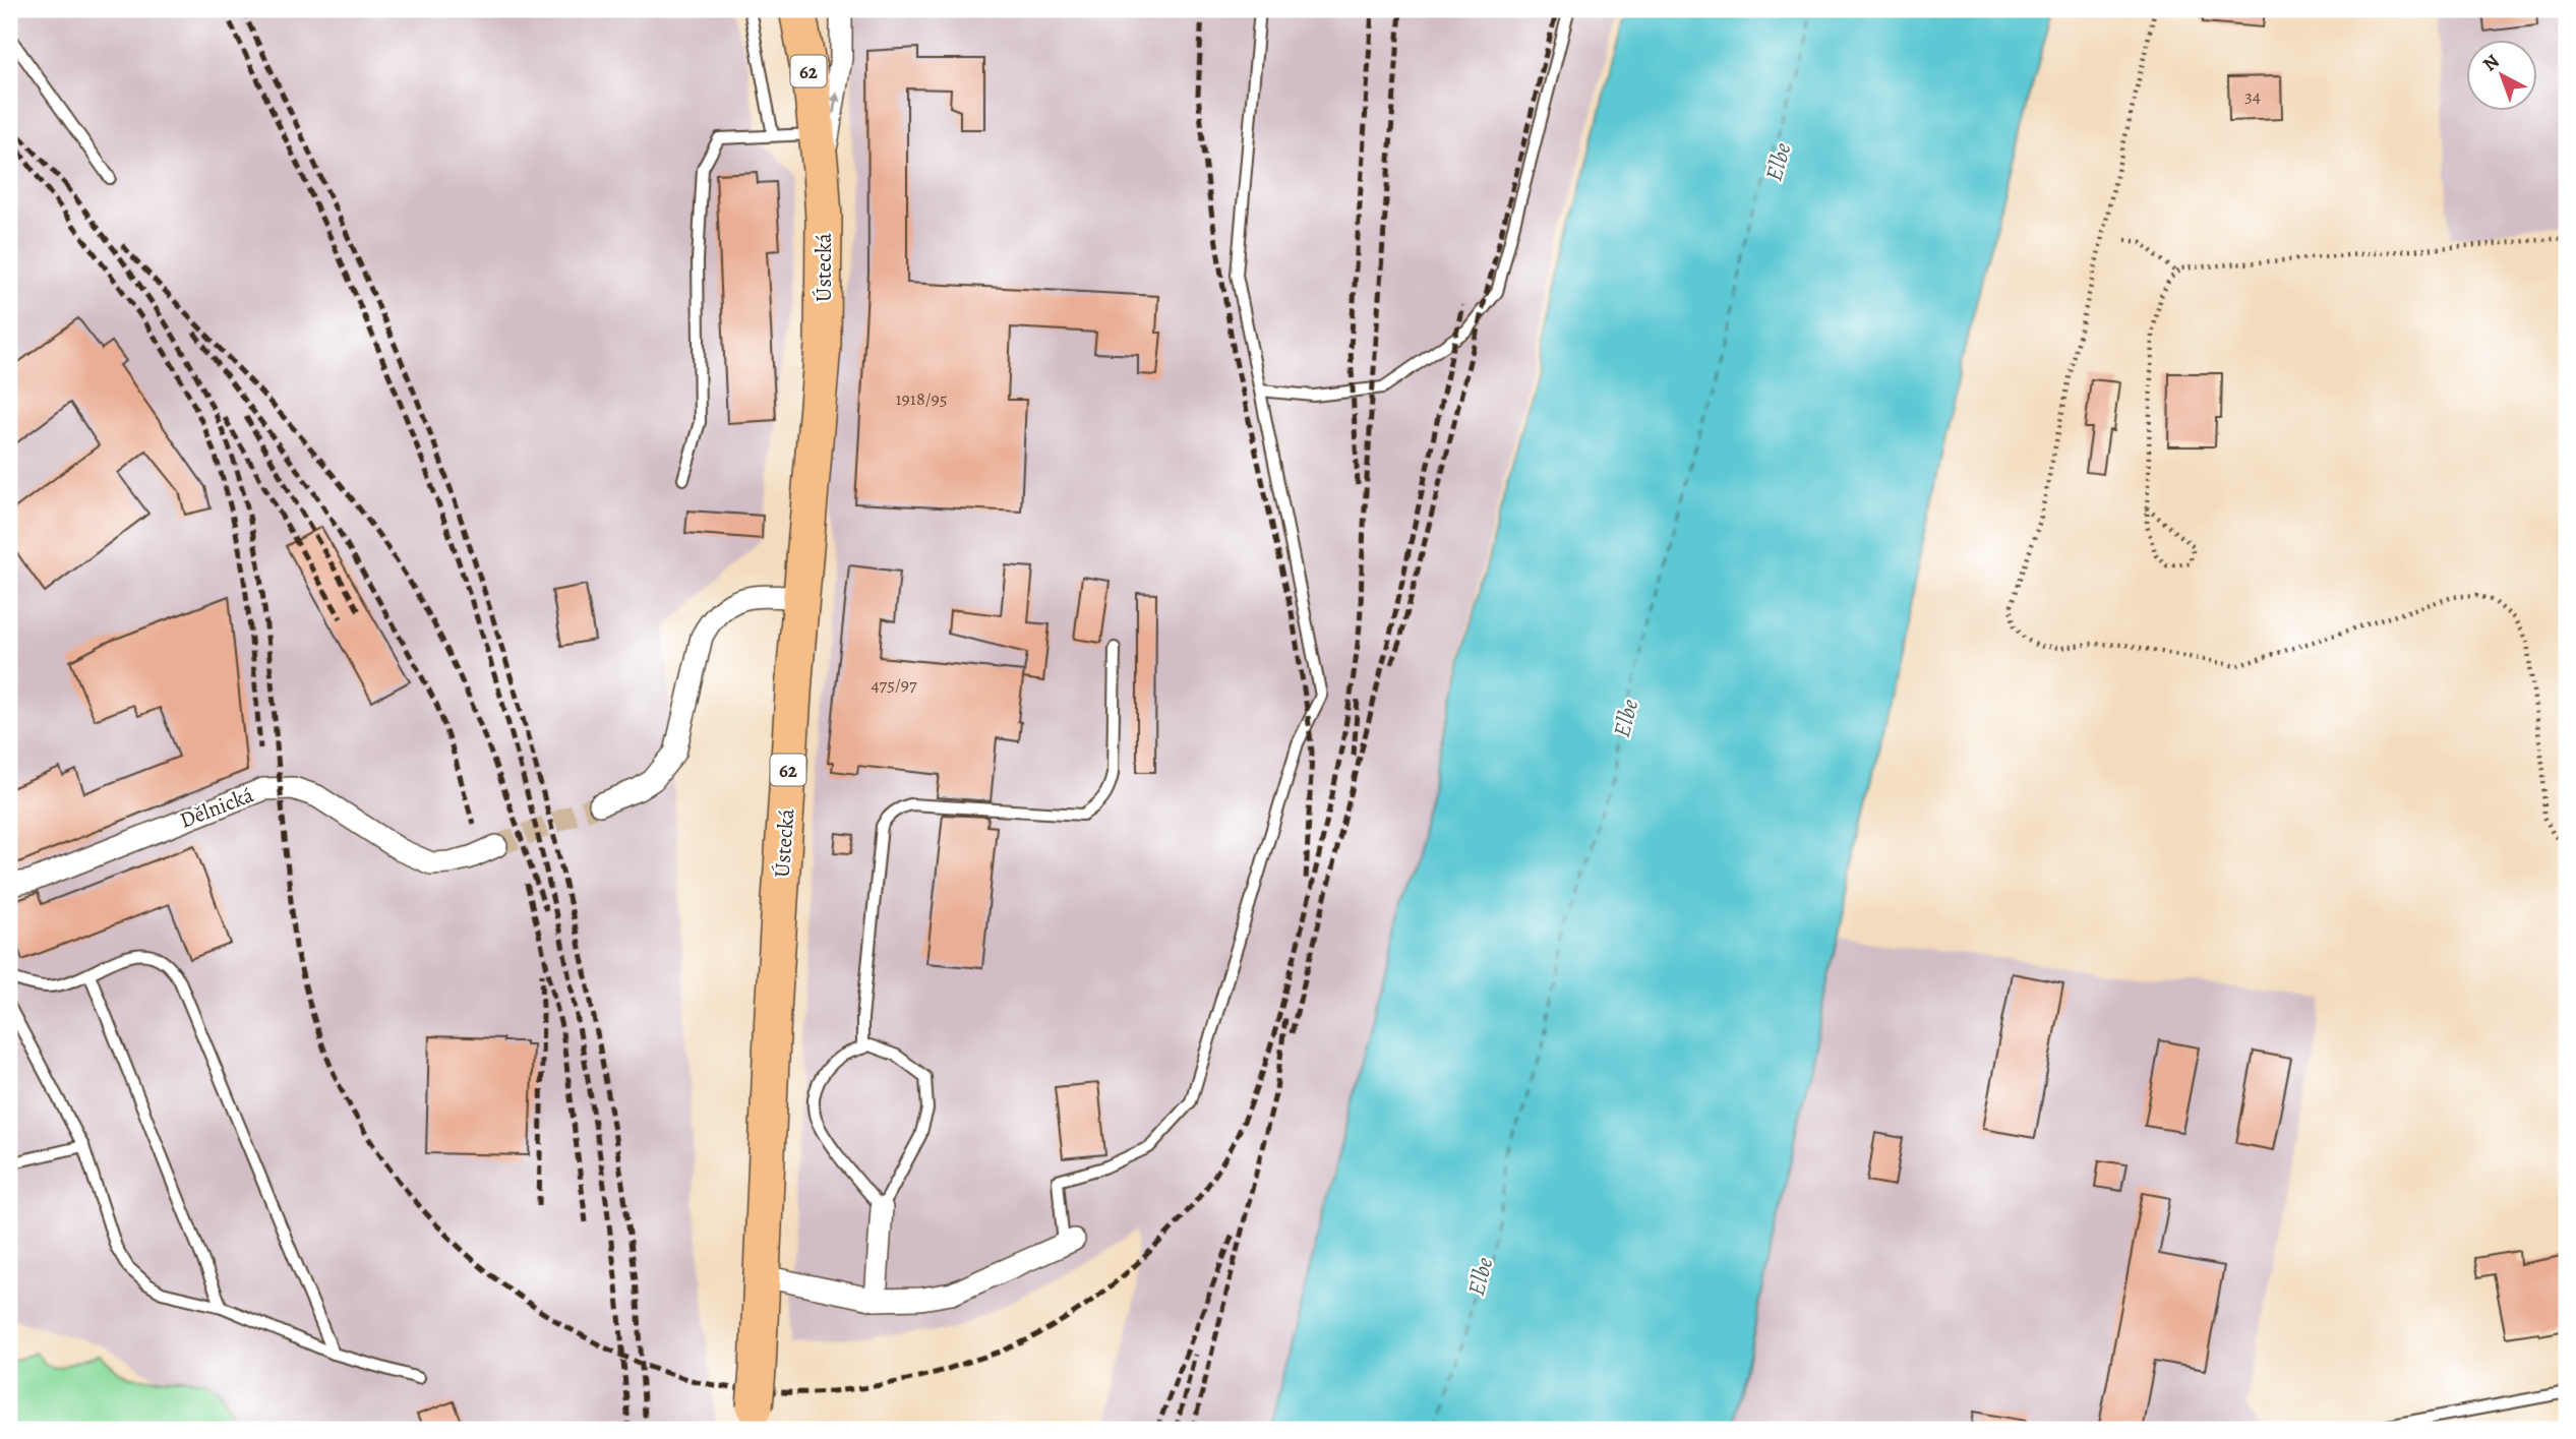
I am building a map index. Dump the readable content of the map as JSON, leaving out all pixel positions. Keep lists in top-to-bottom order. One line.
{"streets":{"main road":["62","Ústecká"],"street":["Dělnická"]},"water":["Elbe"],"house_numbers":["34","1918/95","475/97"],"north":"top left"}
